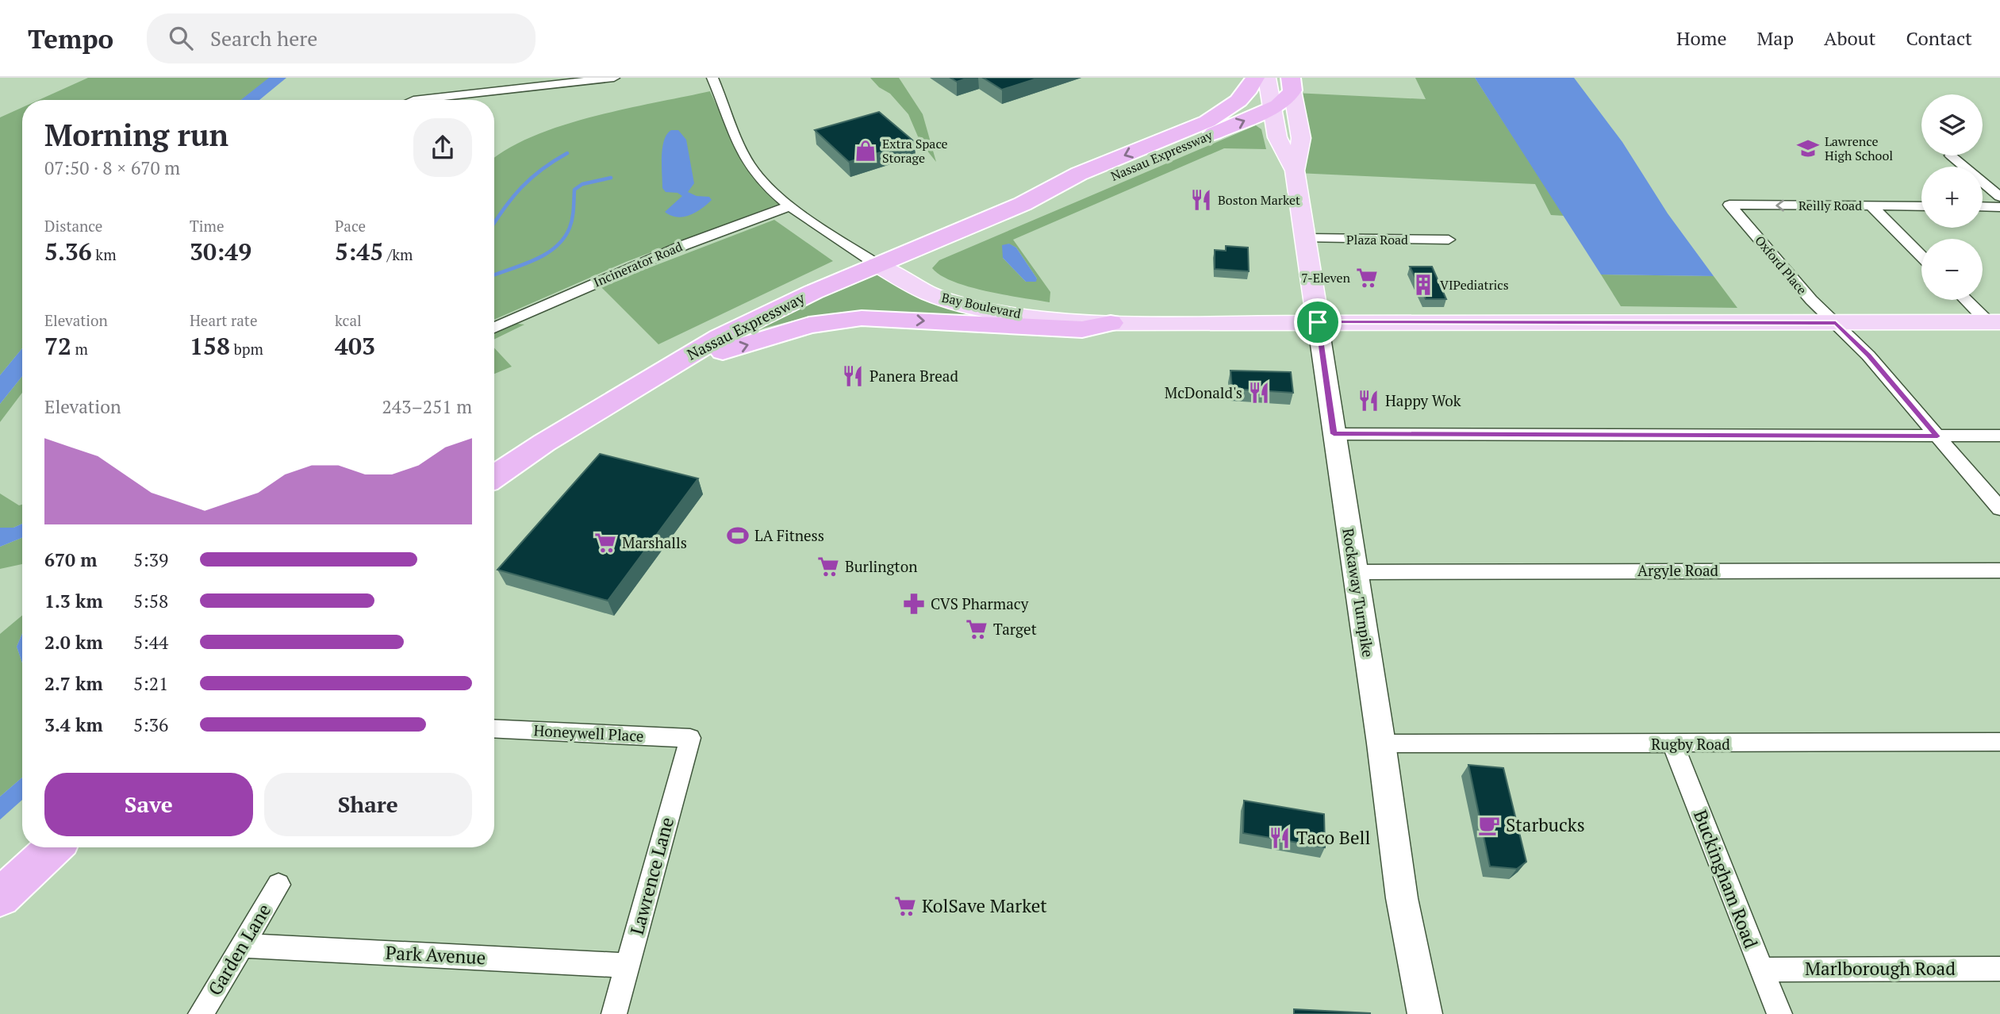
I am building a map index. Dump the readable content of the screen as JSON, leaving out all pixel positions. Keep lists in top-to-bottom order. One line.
{"streets":{"highway":["Nassau Expressway"],"main road":["Bay Boulevard","Rockaway Turnpike"],"street":["Reilly Road","Plaza Road","Incinerator Road","Oxford Place","Argyle Road","Honeywell Place","Rugby Road","Lawrence Lane","Buckingham Road","Garden Lane","Park Avenue","Marlborough Road"]},"crossings":[["Nassau Expressway","Bay Boulevard"],["Nassau Expressway","Rockaway Turnpike"],["Reilly Road","Oxford Place"],["Plaza Road","Rockaway Turnpike"],["Incinerator Road","Bay Boulevard"],["Oxford Place","Bay Boulevard"],["Bay Boulevard","Rockaway Turnpike"],["Argyle Road","Rockaway Turnpike"],["Rockaway Turnpike","Rugby Road"],["Honeywell Place","Lawrence Lane"],["Rugby Road","Buckingham Road"],["Lawrence Lane","Park Avenue"],["Buckingham Road","Marlborough Road"],["Garden Lane","Park Avenue"]],"one_way":["Reilly Road"],"places":{"school or university":["Lawrence High School"],"shop":["Extra Space Storage"],"restaurant":["Boston Market","Panera Bread","McDonald's","Happy Wok","Taco Bell"],"supermarket":["7-Eleven","Marshalls","Burlington","Target","KolSave Market"],"building":["VIPediatrics"],"sports":["LA Fitness"],"pharmacy":["CVS Pharmacy"],"cafe":["Starbucks"]},"page":{"header":"Tempo","search":"Search here","nav":["Home","Map","About","Contact"],"map_buttons":["+","−"],"heading":["Morning run","07:50 · 8 × 670 m"],"stats":[["Distance","5.36 km"],["Time","30:49"],["Pace","5:45 /km"],["Elevation","72 m"],["Heart rate","158 bpm"],["kcal","403"]],"chart":["Elevation","243–251 m"],"list":[{"name":"670 m","note":"5:39"},{"name":"1.3 km","note":"5:58"},{"name":"2.0 km","note":"5:44"},{"name":"2.7 km","note":"5:21"},{"name":"3.4 km","note":"5:36"}],"buttons":["Save","Share"]}}
